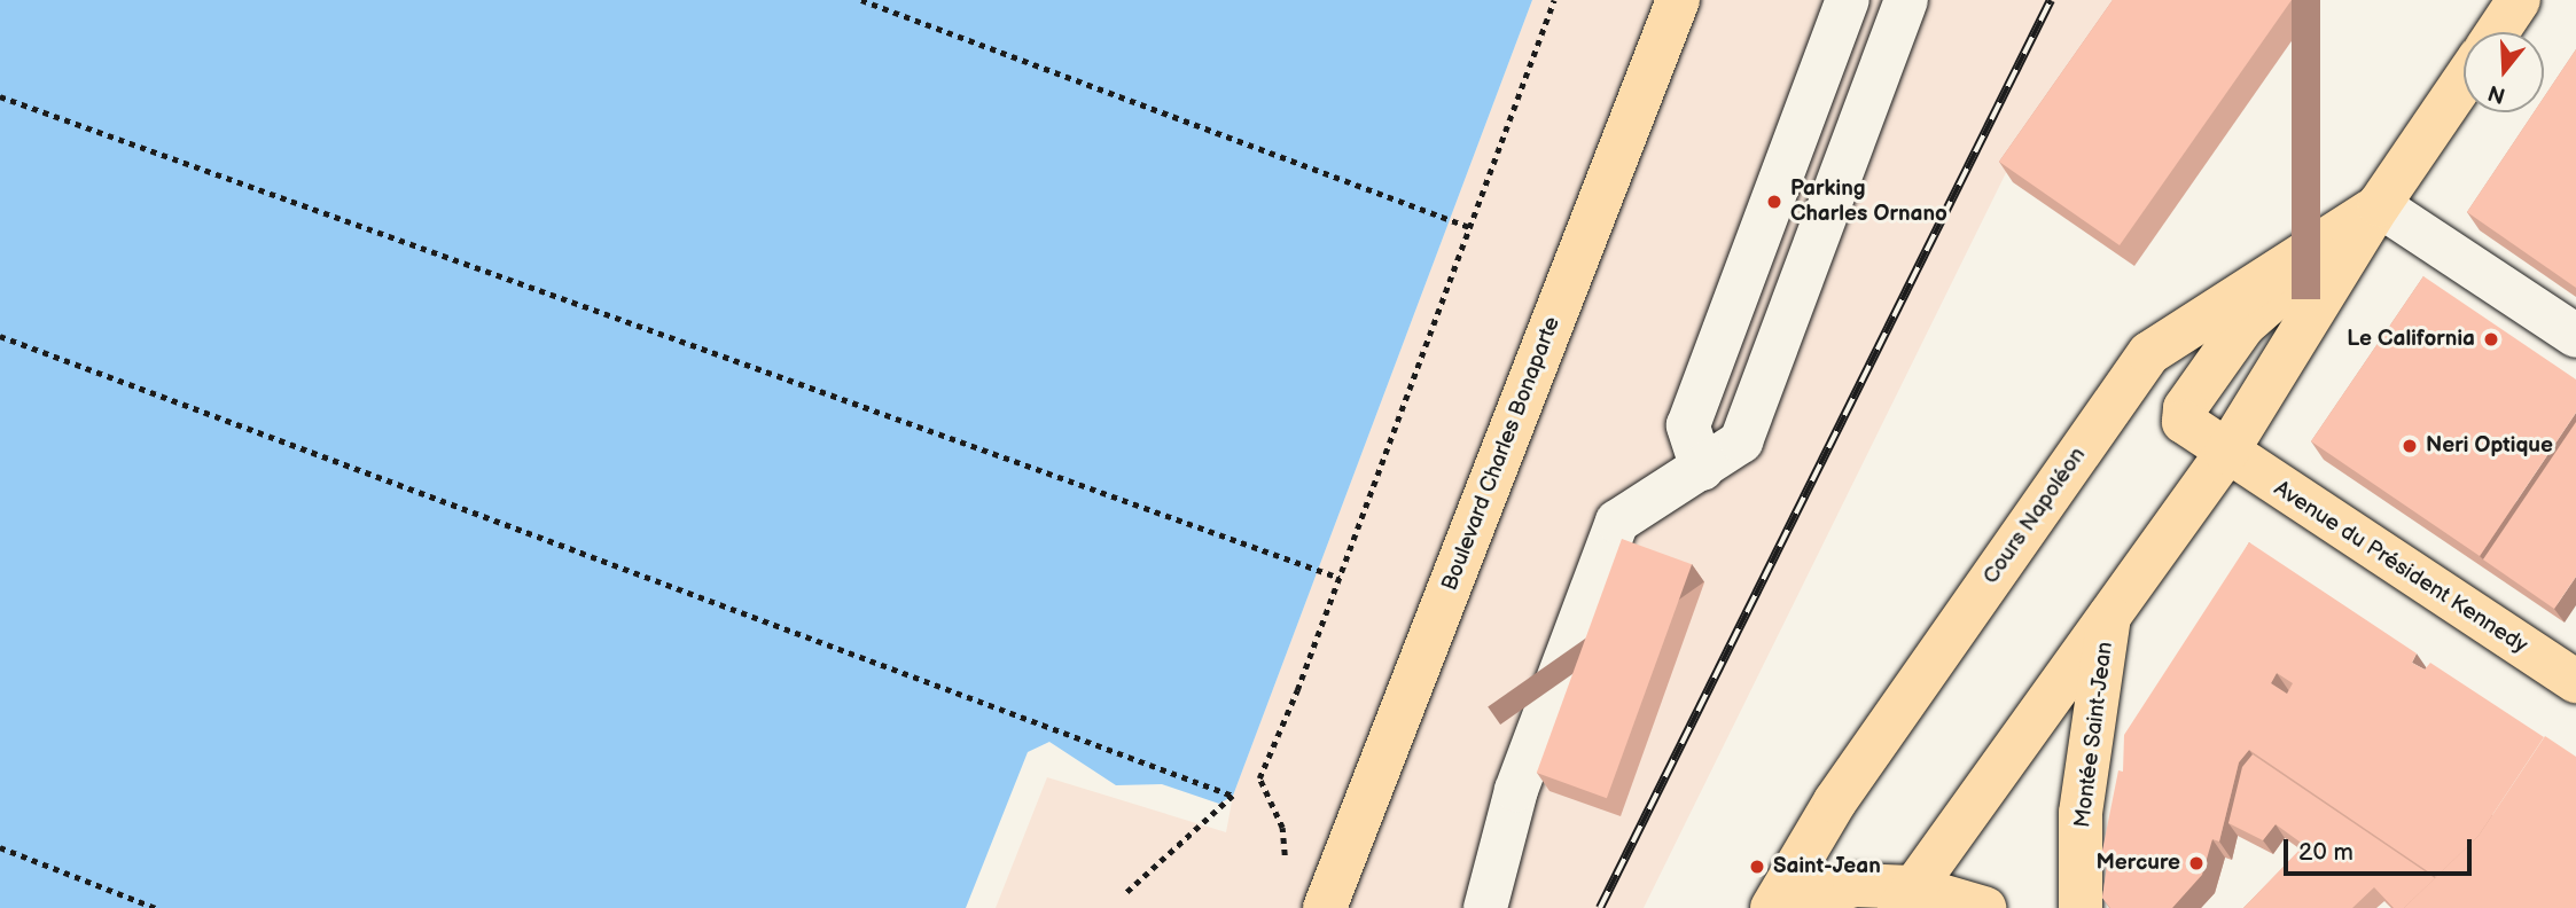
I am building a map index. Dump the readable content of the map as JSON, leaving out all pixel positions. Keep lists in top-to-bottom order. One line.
{"streets":{"main road":["Boulevard Charles Bonaparte","Cours Napoléon","Avenue du Président Kennedy","Montée Saint-Jean"]},"crossings":[["Cours Napoléon","Avenue du Président Kennedy"],["Cours Napoléon","Montée Saint-Jean"]],"places":["Parking Charles Ornano","Le California","Neri Optique","Mercure","Saint-Jean"],"scale_bar":"20 m","north":"bottom"}
